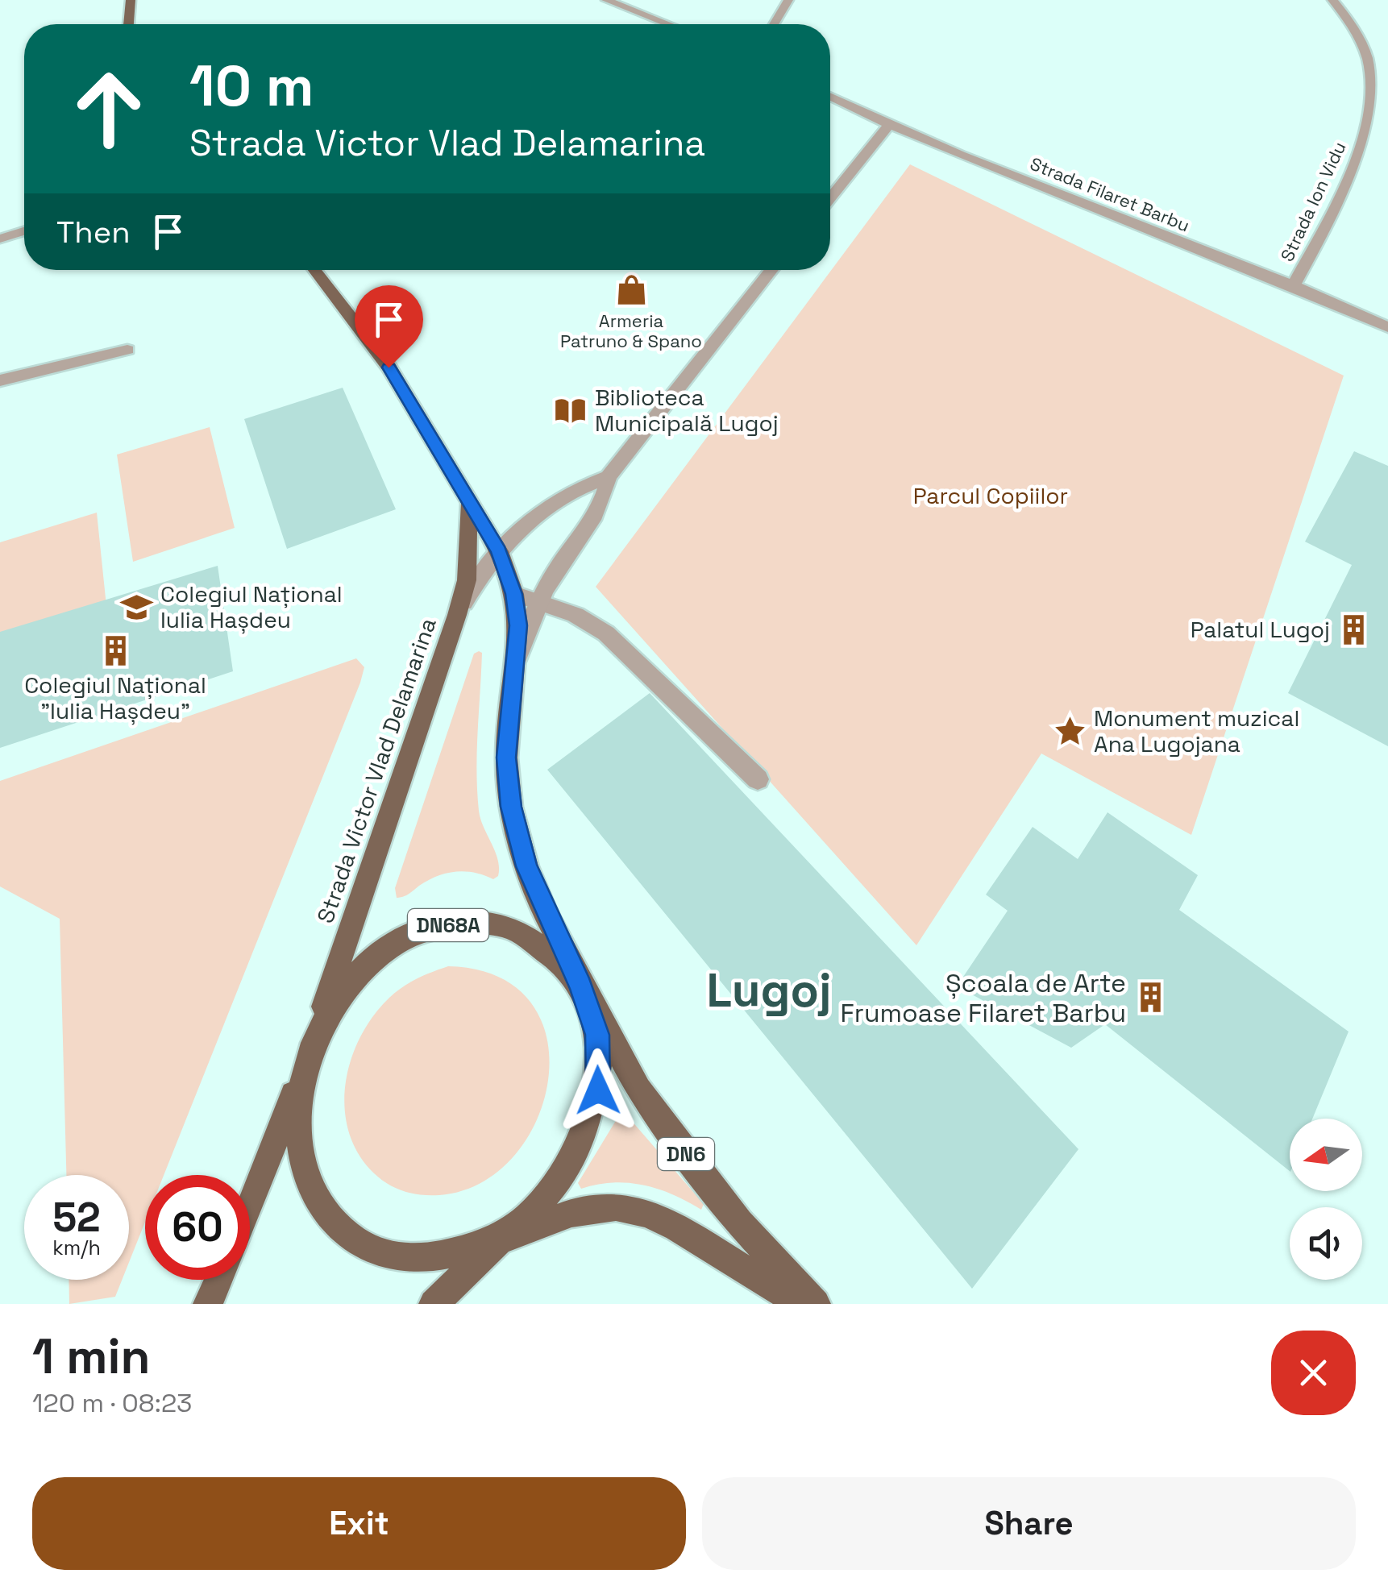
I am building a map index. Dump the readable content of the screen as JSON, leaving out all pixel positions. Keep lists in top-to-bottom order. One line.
{"streets":{"main road":["Strada Victor Vlad Delamarina","DN68A","DN6"],"street":["Strada Filaret Barbu","Strada Ion Vidu"]},"crossings":[["Strada Filaret Barbu","Strada Ion Vidu"],["Strada Victor Vlad Delamarina","DN68A"],["DN68A","DN6"]],"districts":["Lugoj"],"parks":["Parcul Copiilor"],"places":{"shop":["Armeria Patruno & Spano"],"library":["Biblioteca Municipală Lugoj"],"school or university":["Colegiul Național Iulia Hașdeu"],"building":["Palatul Lugoj","Colegiul Național \"Iulia Hașdeu\"","Școala de Arte Frumoase Filaret Barbu"],"place":["Monument muzical Ana Lugojana"]},"north":"left","page":{"turn":["10 m","Strada Victor Vlad Delamarina"],"then":"Then","speed":"52 km/h","limit":"60","heading":["1 min","120 m · 08:23"],"buttons":["Exit","Share"]}}
